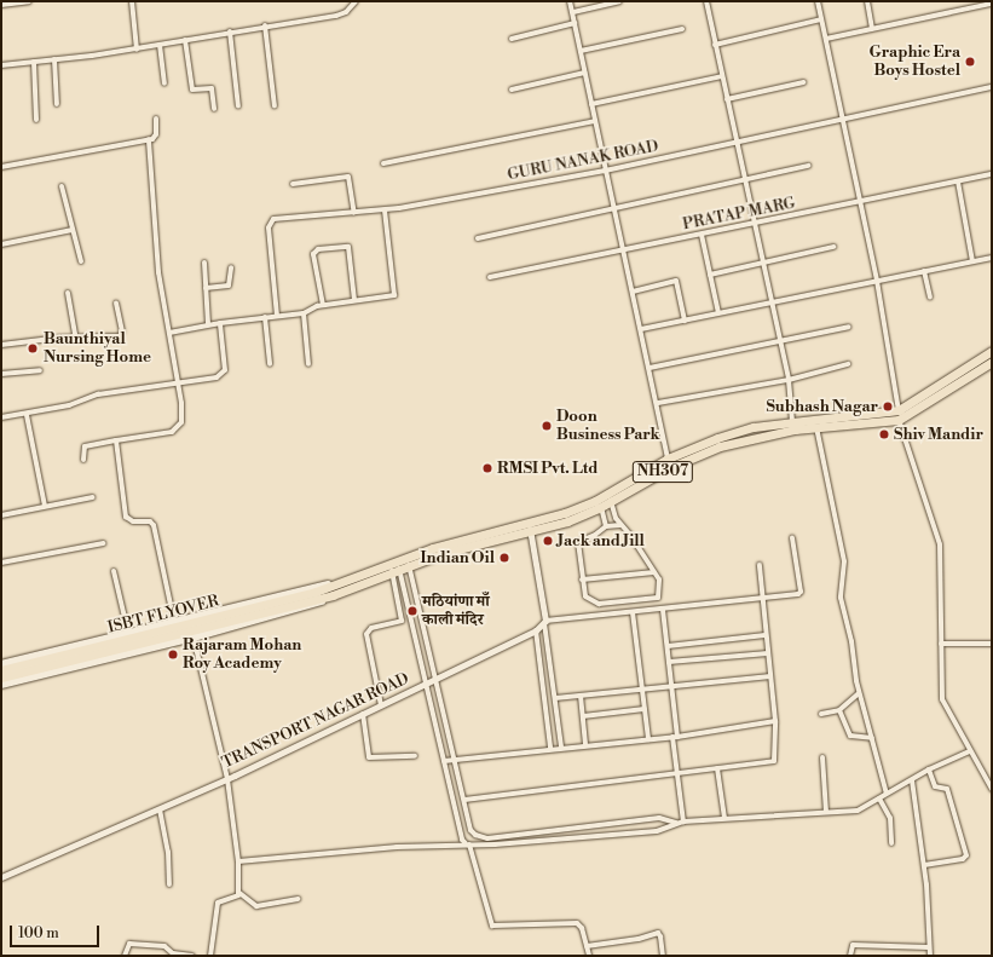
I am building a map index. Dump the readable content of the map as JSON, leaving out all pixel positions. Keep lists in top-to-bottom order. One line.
{"streets":{"highway":["NH307","ISBT FLYOVER"],"street":["GURU NANAK ROAD","PRATAP MARG","TRANSPORT NAGAR ROAD"]},"crossings":[["NH307","ISBT FLYOVER"]],"places":["Graphic Era Boys Hostel","Baunthiyal Nursing Home","Subhash Nagar","Doon Business Park","Shiv Mandir","RMSI Pvt. Ltd","Jack and Jill","Indian Oil","मठियांणा माँ काली मंदिर","Rajaram Mohan Roy Academy"],"scale_bar":"100 m"}
